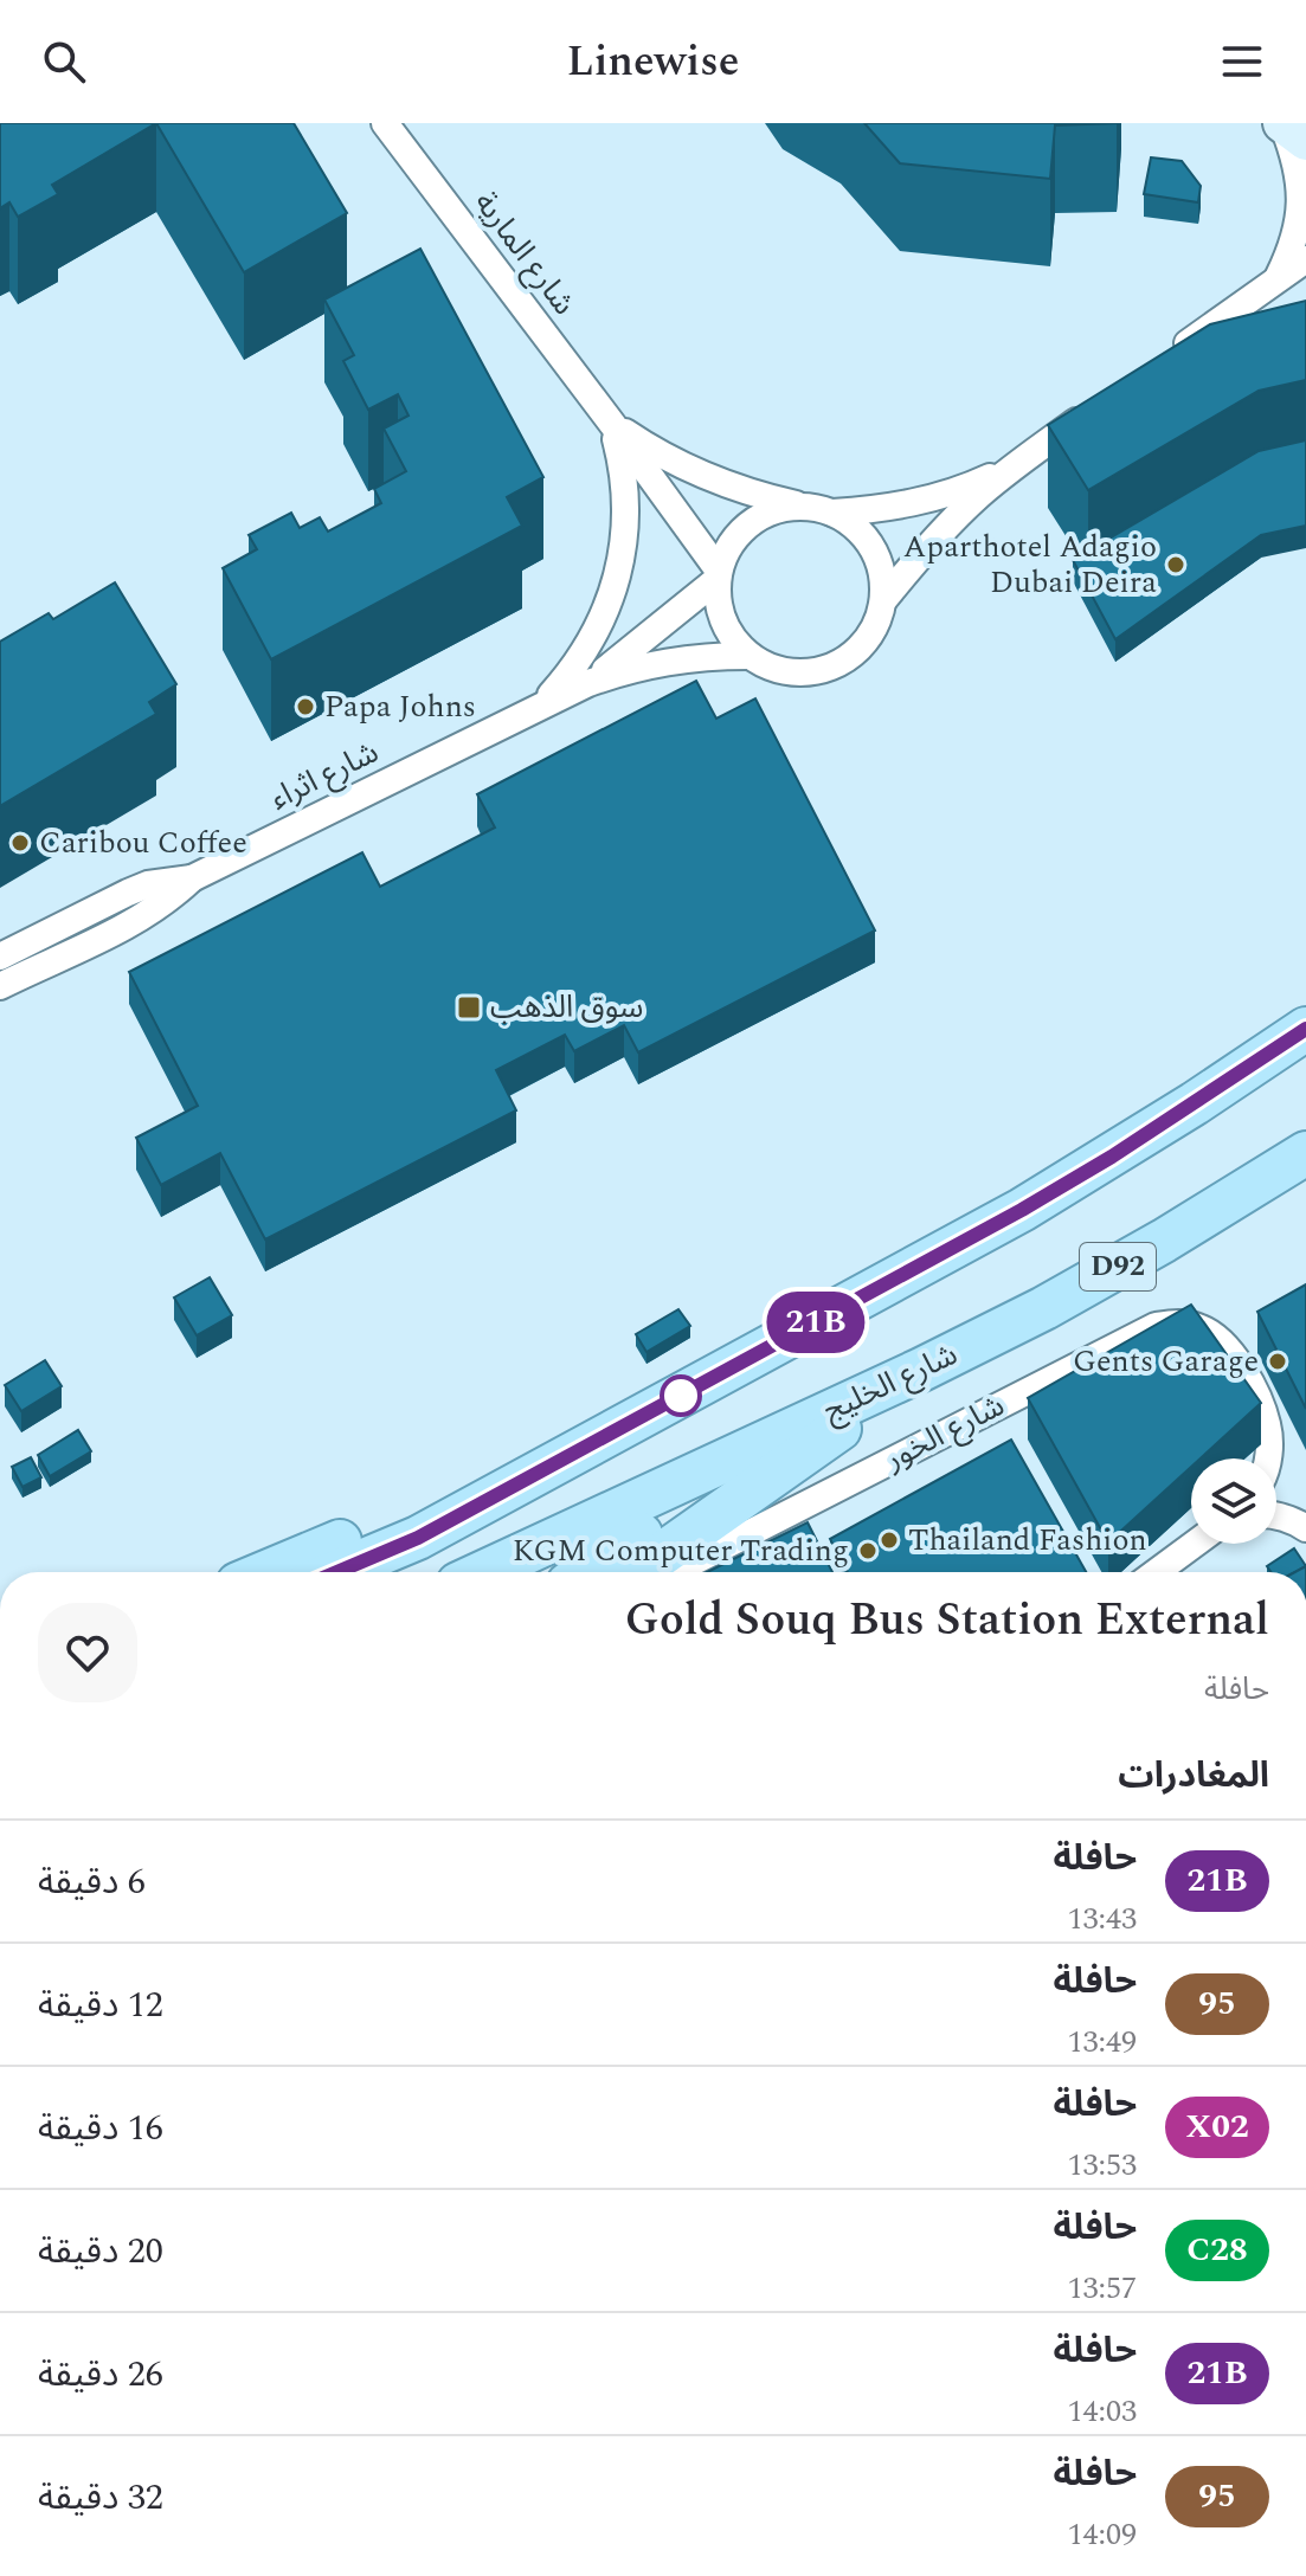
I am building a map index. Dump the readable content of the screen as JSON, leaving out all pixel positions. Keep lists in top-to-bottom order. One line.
{"streets":{"main road":["D92","شارع الخليج"],"street":["شارع المارية","شارع اثراء","شارع الخور"]},"crossings":[["شارع المارية","شارع اثراء"]],"places":{"other":["Aparthotel Adagio Dubai Deira","Papa Johns","Caribou Coffee","Gents Garage","Thailand Fashion","KGM Computer Trading"],"transit":["سوق الذهب"]},"lines":["bus line 21B"],"page":{"header":"Linewise","on_map":"21B","heading":[["Gold Souq Bus Station External","حافلة"],"المغادرات"],"list":[{"mark":"21B","name":"حافلة","note":"13:43","value":"6 دقيقة"},{"mark":"95","name":"حافلة","note":"13:49","value":"12 دقيقة"},{"mark":"X02","name":"حافلة","note":"13:53","value":"16 دقيقة"},{"mark":"C28","name":"حافلة","note":"13:57","value":"20 دقيقة"},{"mark":"21B","name":"حافلة","note":"14:03","value":"26 دقيقة"},{"mark":"95","name":"حافلة","note":"14:09","value":"32 دقيقة"}]}}
